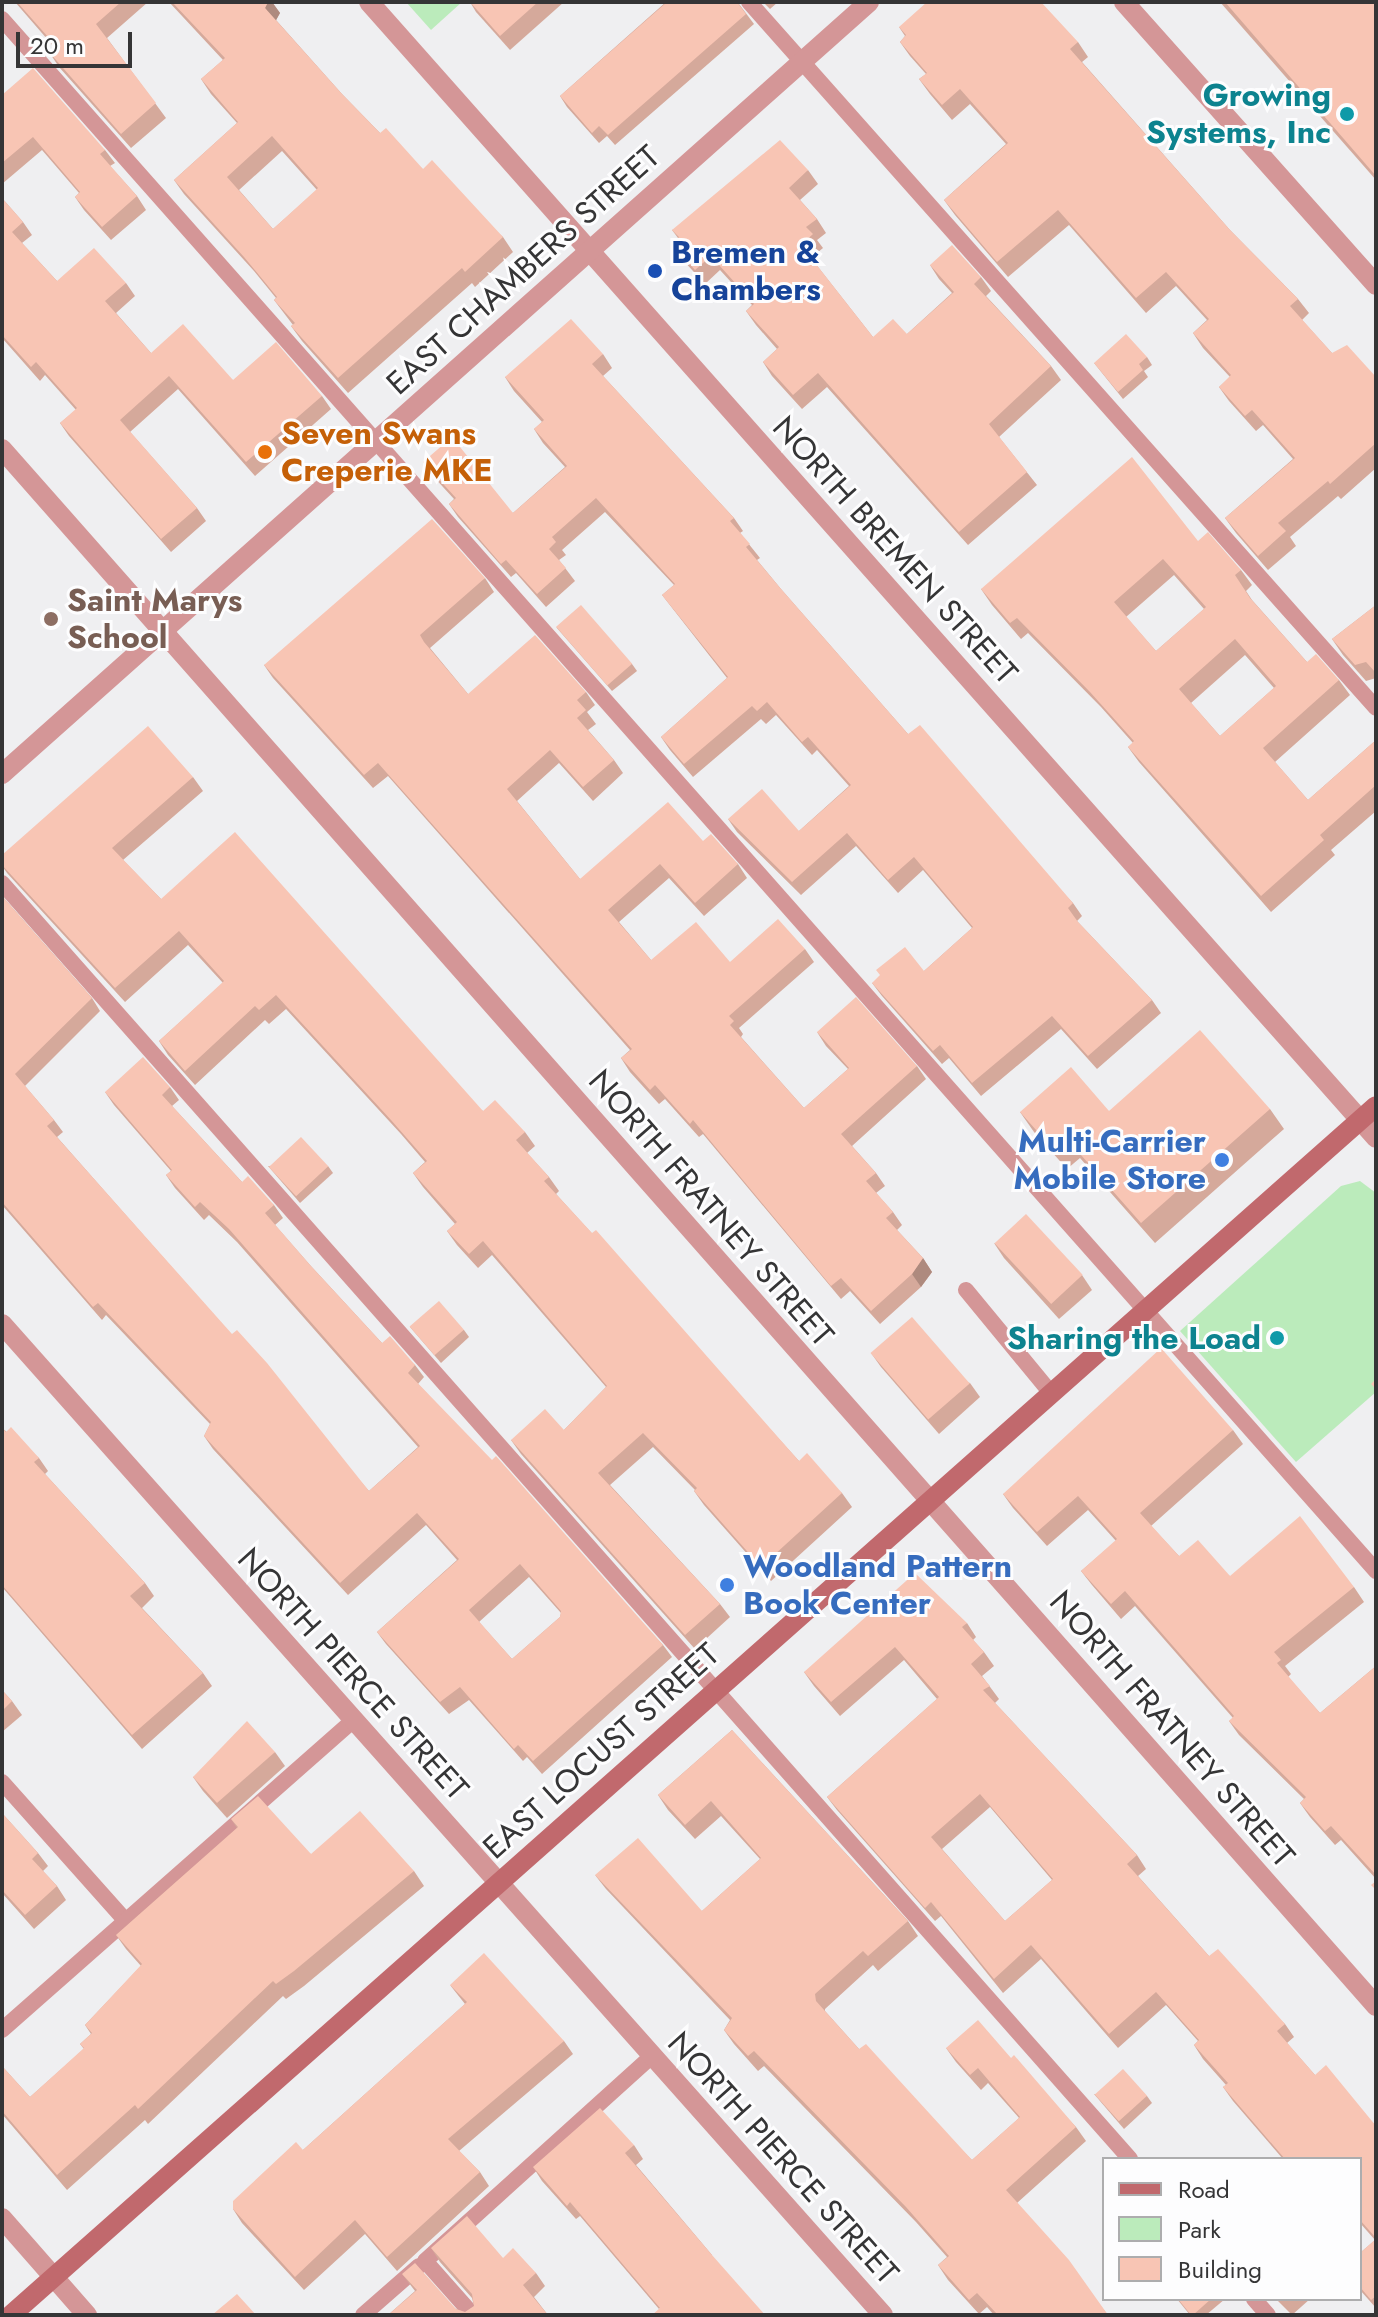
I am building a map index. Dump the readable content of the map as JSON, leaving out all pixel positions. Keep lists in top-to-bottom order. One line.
{"streets":{"main road":["EAST LOCUST STREET"],"street":["EAST CHAMBERS STREET","NORTH BREMEN STREET","NORTH FRATNEY STREET","NORTH PIERCE STREET"]},"crossings":[["EAST CHAMBERS STREET","NORTH BREMEN STREET"],["EAST CHAMBERS STREET","NORTH FRATNEY STREET"],["NORTH BREMEN STREET","EAST LOCUST STREET"],["NORTH FRATNEY STREET","EAST LOCUST STREET"],["NORTH PIERCE STREET","EAST LOCUST STREET"]],"places":["Growing Systems, Inc","Bremen & Chambers","Seven Swans Creperie MKE","Saint Marys School","Multi-Carrier Mobile Store","Sharing the Load","Woodland Pattern Book Center"],"legend":["Road","Park","Building"],"scale_bar":"20 m"}
